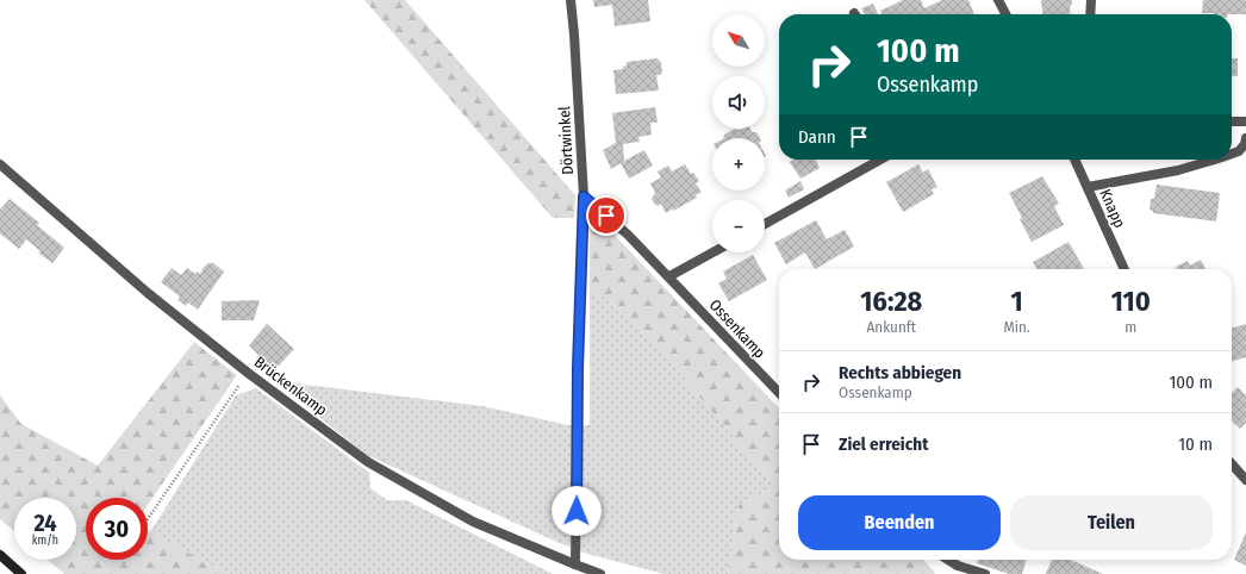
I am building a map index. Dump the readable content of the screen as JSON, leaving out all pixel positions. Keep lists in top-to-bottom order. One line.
{"streets":{"street":["Dörtwinkel","Knapp","Ossenkamp","Brückenkamp"]},"crossings":[["Dörtwinkel","Ossenkamp"],["Dörtwinkel","Brückenkamp"]],"north":"top left","page":{"map_buttons":["+","−"],"turn":["100 m","Ossenkamp"],"then":"Dann","eta":["16:28","Ankunft","1","Min.","110","m"],"list":[{"name":"Rechts abbiegen","note":"Ossenkamp","value":"100 m"},{"name":"Ziel erreicht","value":"10 m"}],"buttons":["Beenden","Teilen"],"speed":"24 km/h","limit":"30"}}
